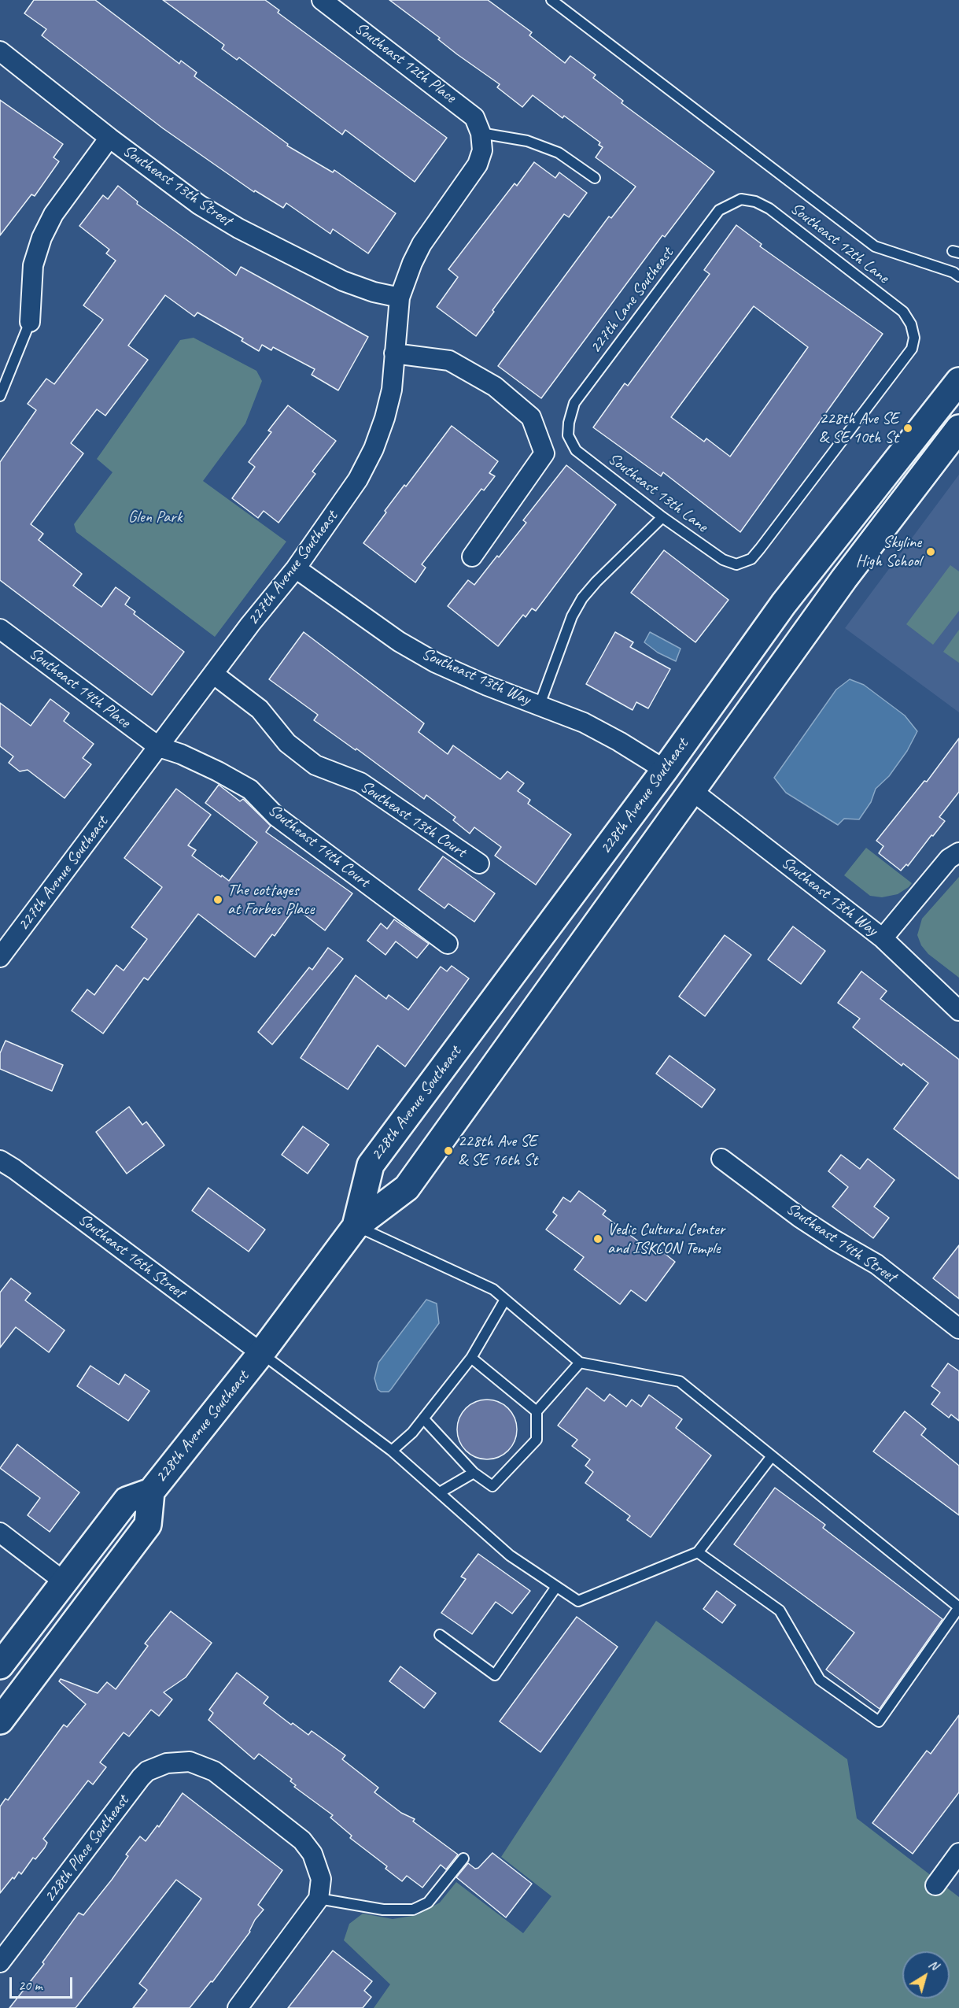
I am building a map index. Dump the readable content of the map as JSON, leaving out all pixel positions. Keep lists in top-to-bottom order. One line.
{"streets":{"main road":["228th Avenue Southeast"],"street":["Southeast 12th Place","Southeast 13th Street","227th Avenue Southeast","Southeast 13th Way","Southeast 14th Place","Southeast 13th Court","Southeast 14th Court","Southeast 14th Street","Southeast 16th Street","228th Place Southeast"],"lane":["Southeast 12th Lane","227th Lane Southeast","Southeast 13th Lane"]},"crossings":[["Southeast 12th Place","227th Avenue Southeast"],["Southeast 13th Street","227th Avenue Southeast"],["Southeast 12th Lane","227th Lane Southeast"],["Southeast 12th Lane","Southeast 13th Lane"],["227th Lane Southeast","Southeast 13th Lane"],["227th Avenue Southeast","Southeast 13th Way"],["227th Avenue Southeast","Southeast 14th Place"],["227th Avenue Southeast","Southeast 13th Court"],["227th Avenue Southeast","Southeast 14th Court"],["Southeast 13th Way","228th Avenue Southeast"],["Southeast 14th Place","Southeast 14th Court"],["228th Avenue Southeast","Southeast 16th Street"]],"parks":["Glen Park"],"places":["228th Ave SE & SE 10th St","Skyline High School","The cottages at Forbes Place","228th Ave SE & SE 16th St","Vedic Cultural Center and ISKCON Temple"],"scale_bar":"20 m","north":"top right"}
